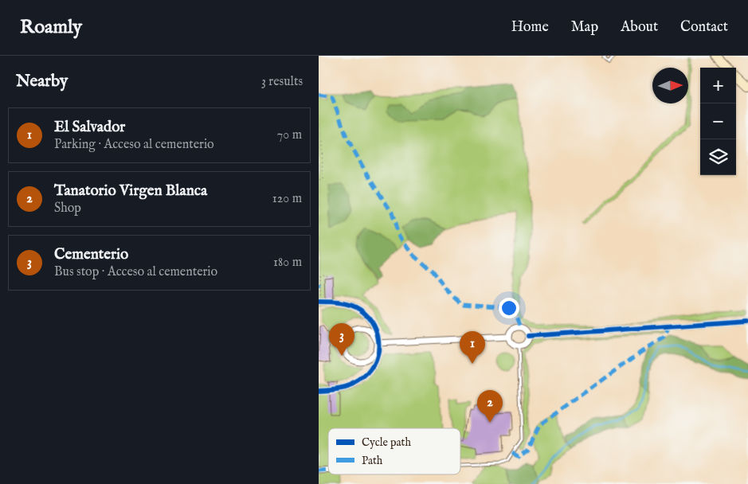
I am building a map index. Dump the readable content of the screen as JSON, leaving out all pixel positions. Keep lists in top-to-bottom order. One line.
{"legend":["Cycle path","Path"],"north":"right","page":{"header":"Roamly","nav":["Home","Map","About","Contact"],"heading":["Nearby","3 results"],"map_buttons":["+","−"],"list":[{"mark":"1","name":"El Salvador","note":"Parking · Acceso al cementerio","value":"70 m"},{"mark":"2","name":"Tanatorio Virgen Blanca","note":"Shop","value":"120 m"},{"mark":"3","name":"Cementerio","note":"Bus stop · Acceso al cementerio","value":"180 m"}],"pins":["3","1","2"]}}
